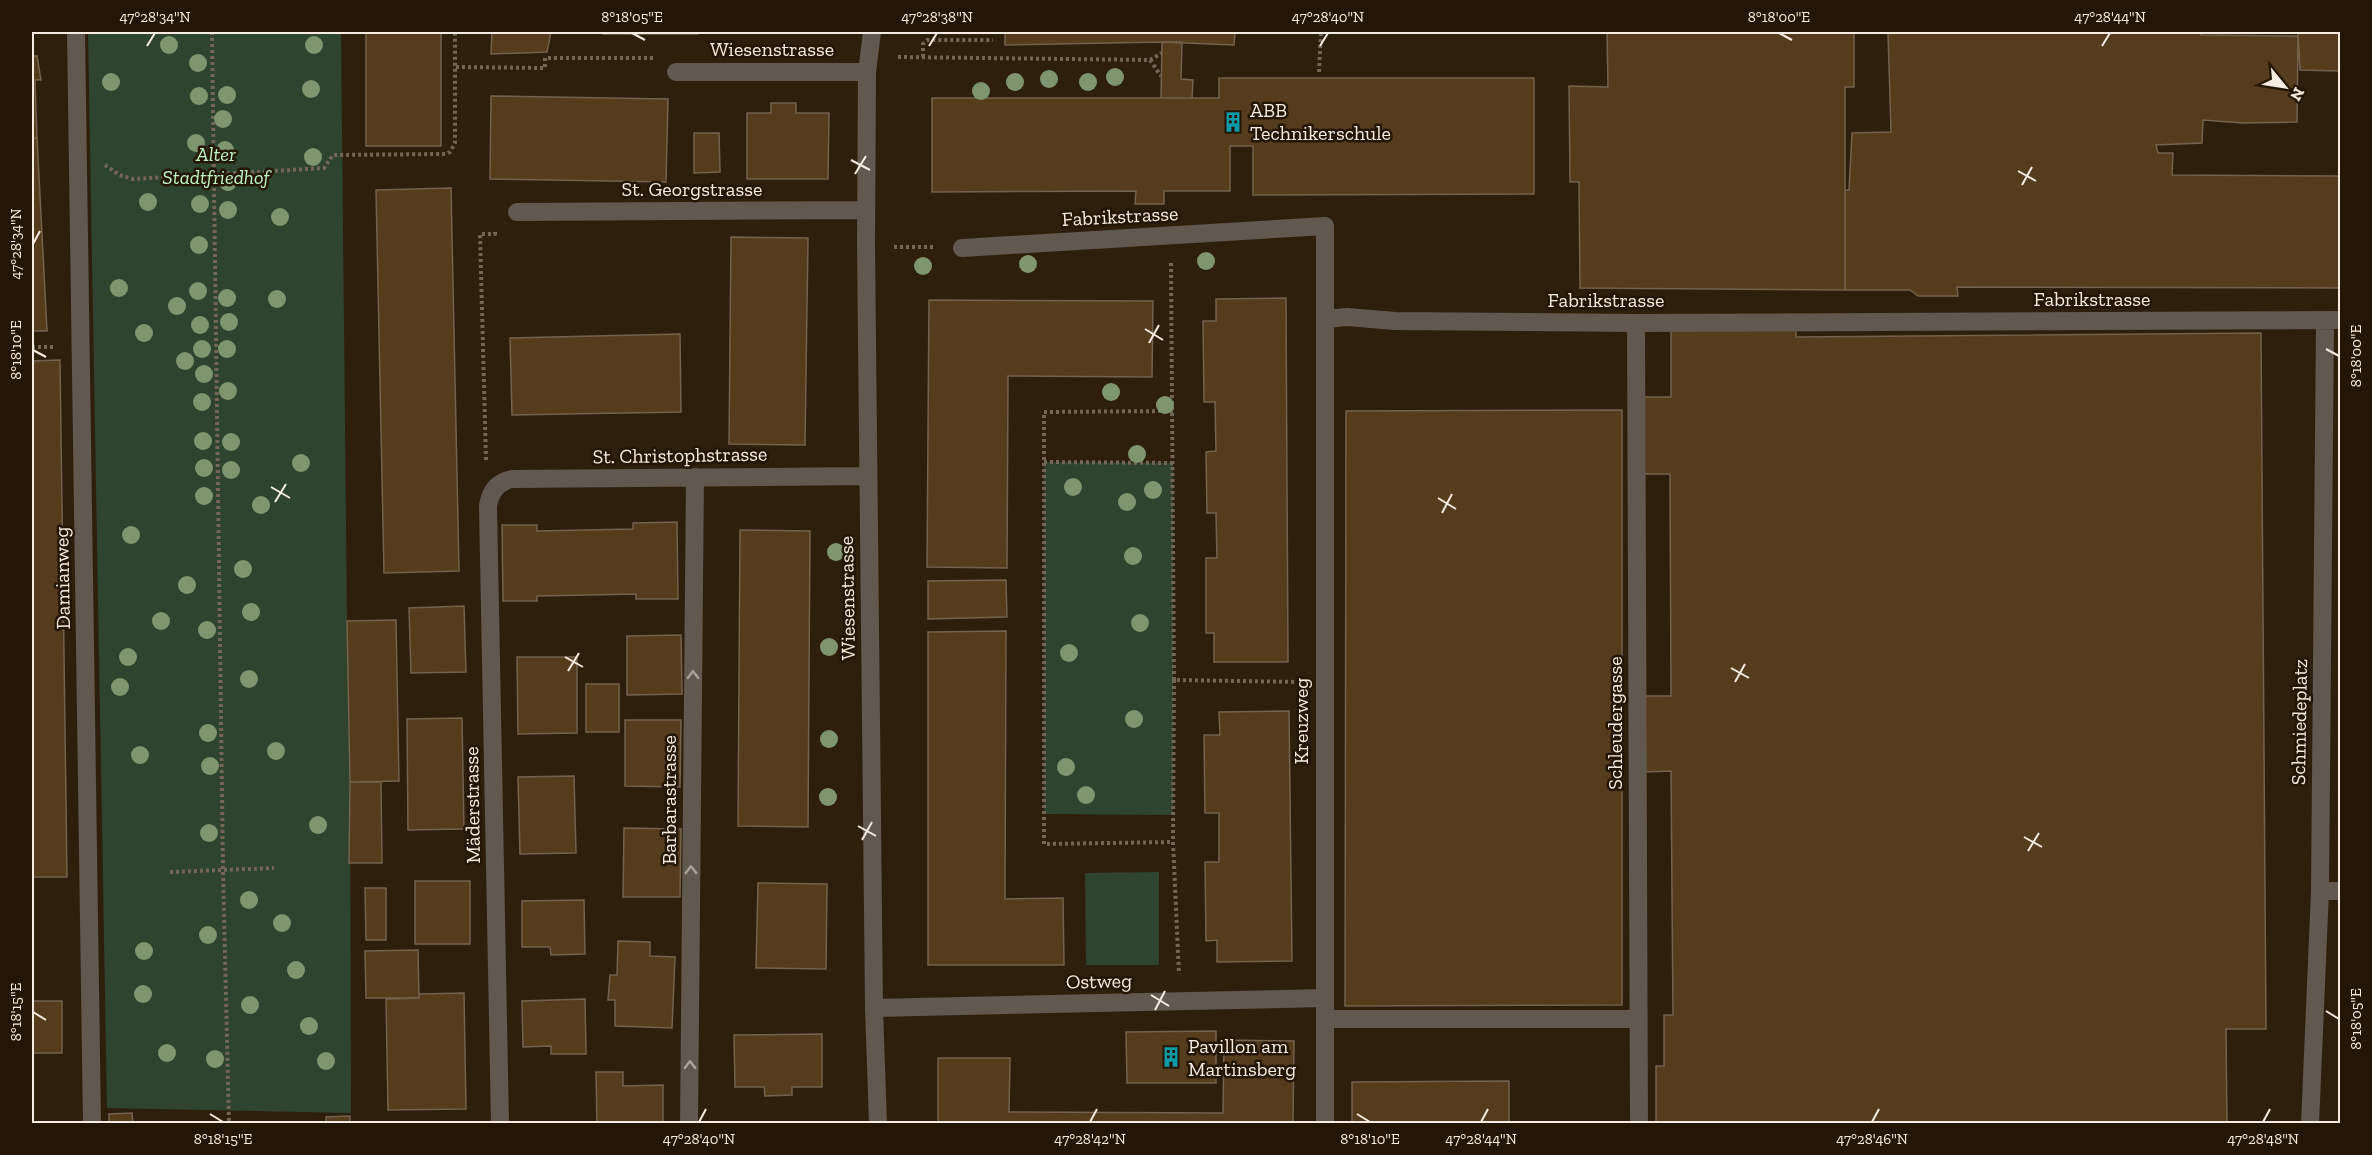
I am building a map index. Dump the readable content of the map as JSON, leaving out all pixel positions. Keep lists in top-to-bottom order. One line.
{"streets":{"street":["Wiesenstrasse","St. Georgstrasse","Fabrikstrasse","St. Christophstrasse","Damianweg","Kreuzweg","Schmiedeplatz","Schleudergasse","Barbarastrasse","Mäderstrasse","Ostweg"]},"crossings":[["Wiesenstrasse","St. Georgstrasse"],["Wiesenstrasse","St. Christophstrasse"],["Wiesenstrasse","Ostweg"],["Fabrikstrasse","Kreuzweg"],["Fabrikstrasse","Schmiedeplatz"],["Fabrikstrasse","Schleudergasse"],["St. Christophstrasse","Barbarastrasse"],["St. Christophstrasse","Mäderstrasse"],["Kreuzweg","Ostweg"]],"one_way":["Barbarastrasse"],"parks":["Alter Stadtfriedhof"],"places":{"building":["ABB Technikerschule","Pavillon am Martinsberg"]},"north":"bottom right","coordinates":["47°28'34\"N","8°18'05\"E","47°28'38\"N","47°28'40\"N","8°18'00\"E","47°28'44\"N","8°18'10\"E","8°18'15\"E","47°28'42\"N","47°28'46\"N","47°28'48\"N"]}
